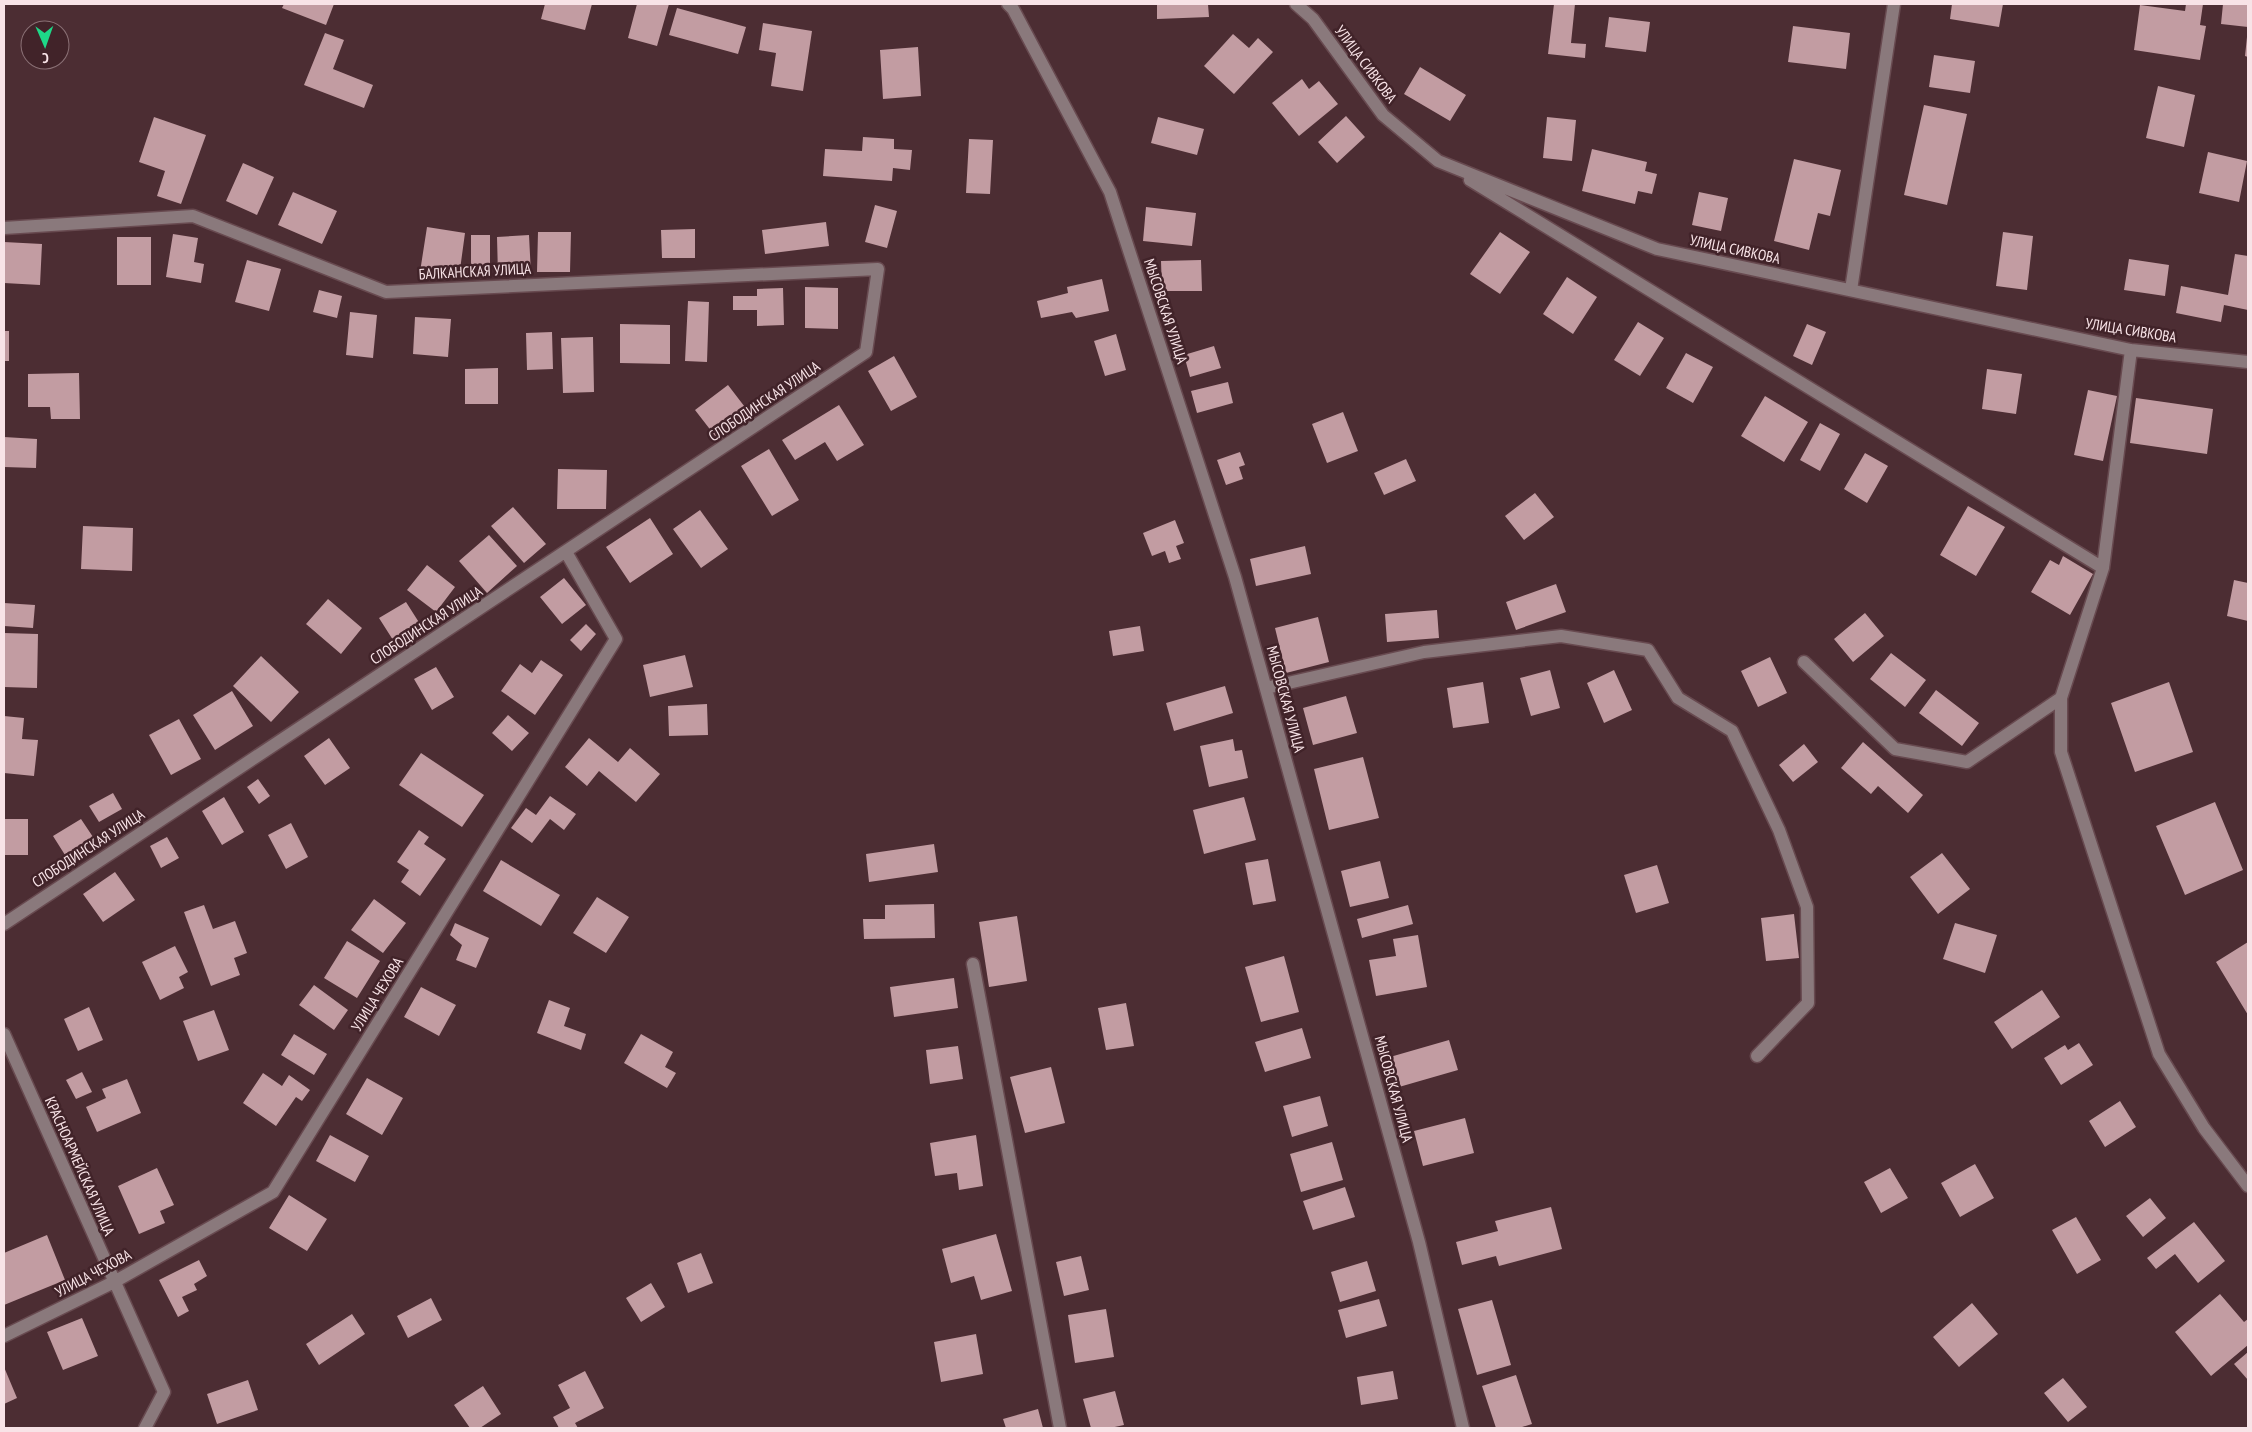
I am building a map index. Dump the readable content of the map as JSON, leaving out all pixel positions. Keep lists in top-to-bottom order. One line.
{"streets":{"street":["УЛИЦА СИВКОВА","БАЛКАНСКАЯ УЛИЦА","МЫСОВСКАЯ УЛИЦА","СЛОБОДИНСКАЯ УЛИЦА","УЛИЦА ЧЕХОВА","КРАСНОАРМЕЙСКАЯ УЛИЦА"]},"crossings":[["БАЛКАНСКАЯ УЛИЦА","СЛОБОДИНСКАЯ УЛИЦА"],["СЛОБОДИНСКАЯ УЛИЦА","УЛИЦА ЧЕХОВА"],["УЛИЦА ЧЕХОВА","КРАСНОАРМЕЙСКАЯ УЛИЦА"]],"north":"bottom"}
